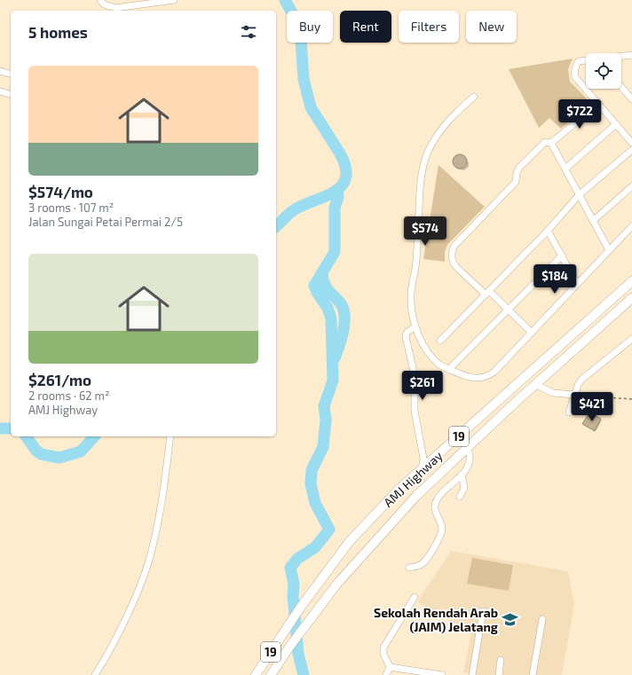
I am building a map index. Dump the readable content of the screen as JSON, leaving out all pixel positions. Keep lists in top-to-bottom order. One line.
{"streets":{"highway":["19","AMJ Highway"]},"places":{"school or university":["Sekolah Rendah Arab (JAIM) Jelatang"]},"page":{"chip":["Buy","Rent","Filters","New"],"heading":"5 homes","list":[{"name":"$574/mo","note":"3 rooms · 107 m² · Jalan Sungai Petai Permai 2/5"},{"name":"$261/mo","note":"2 rooms · 62 m² · AMJ Highway"}],"price":["$722","$574","$184","$261","$421"]}}
